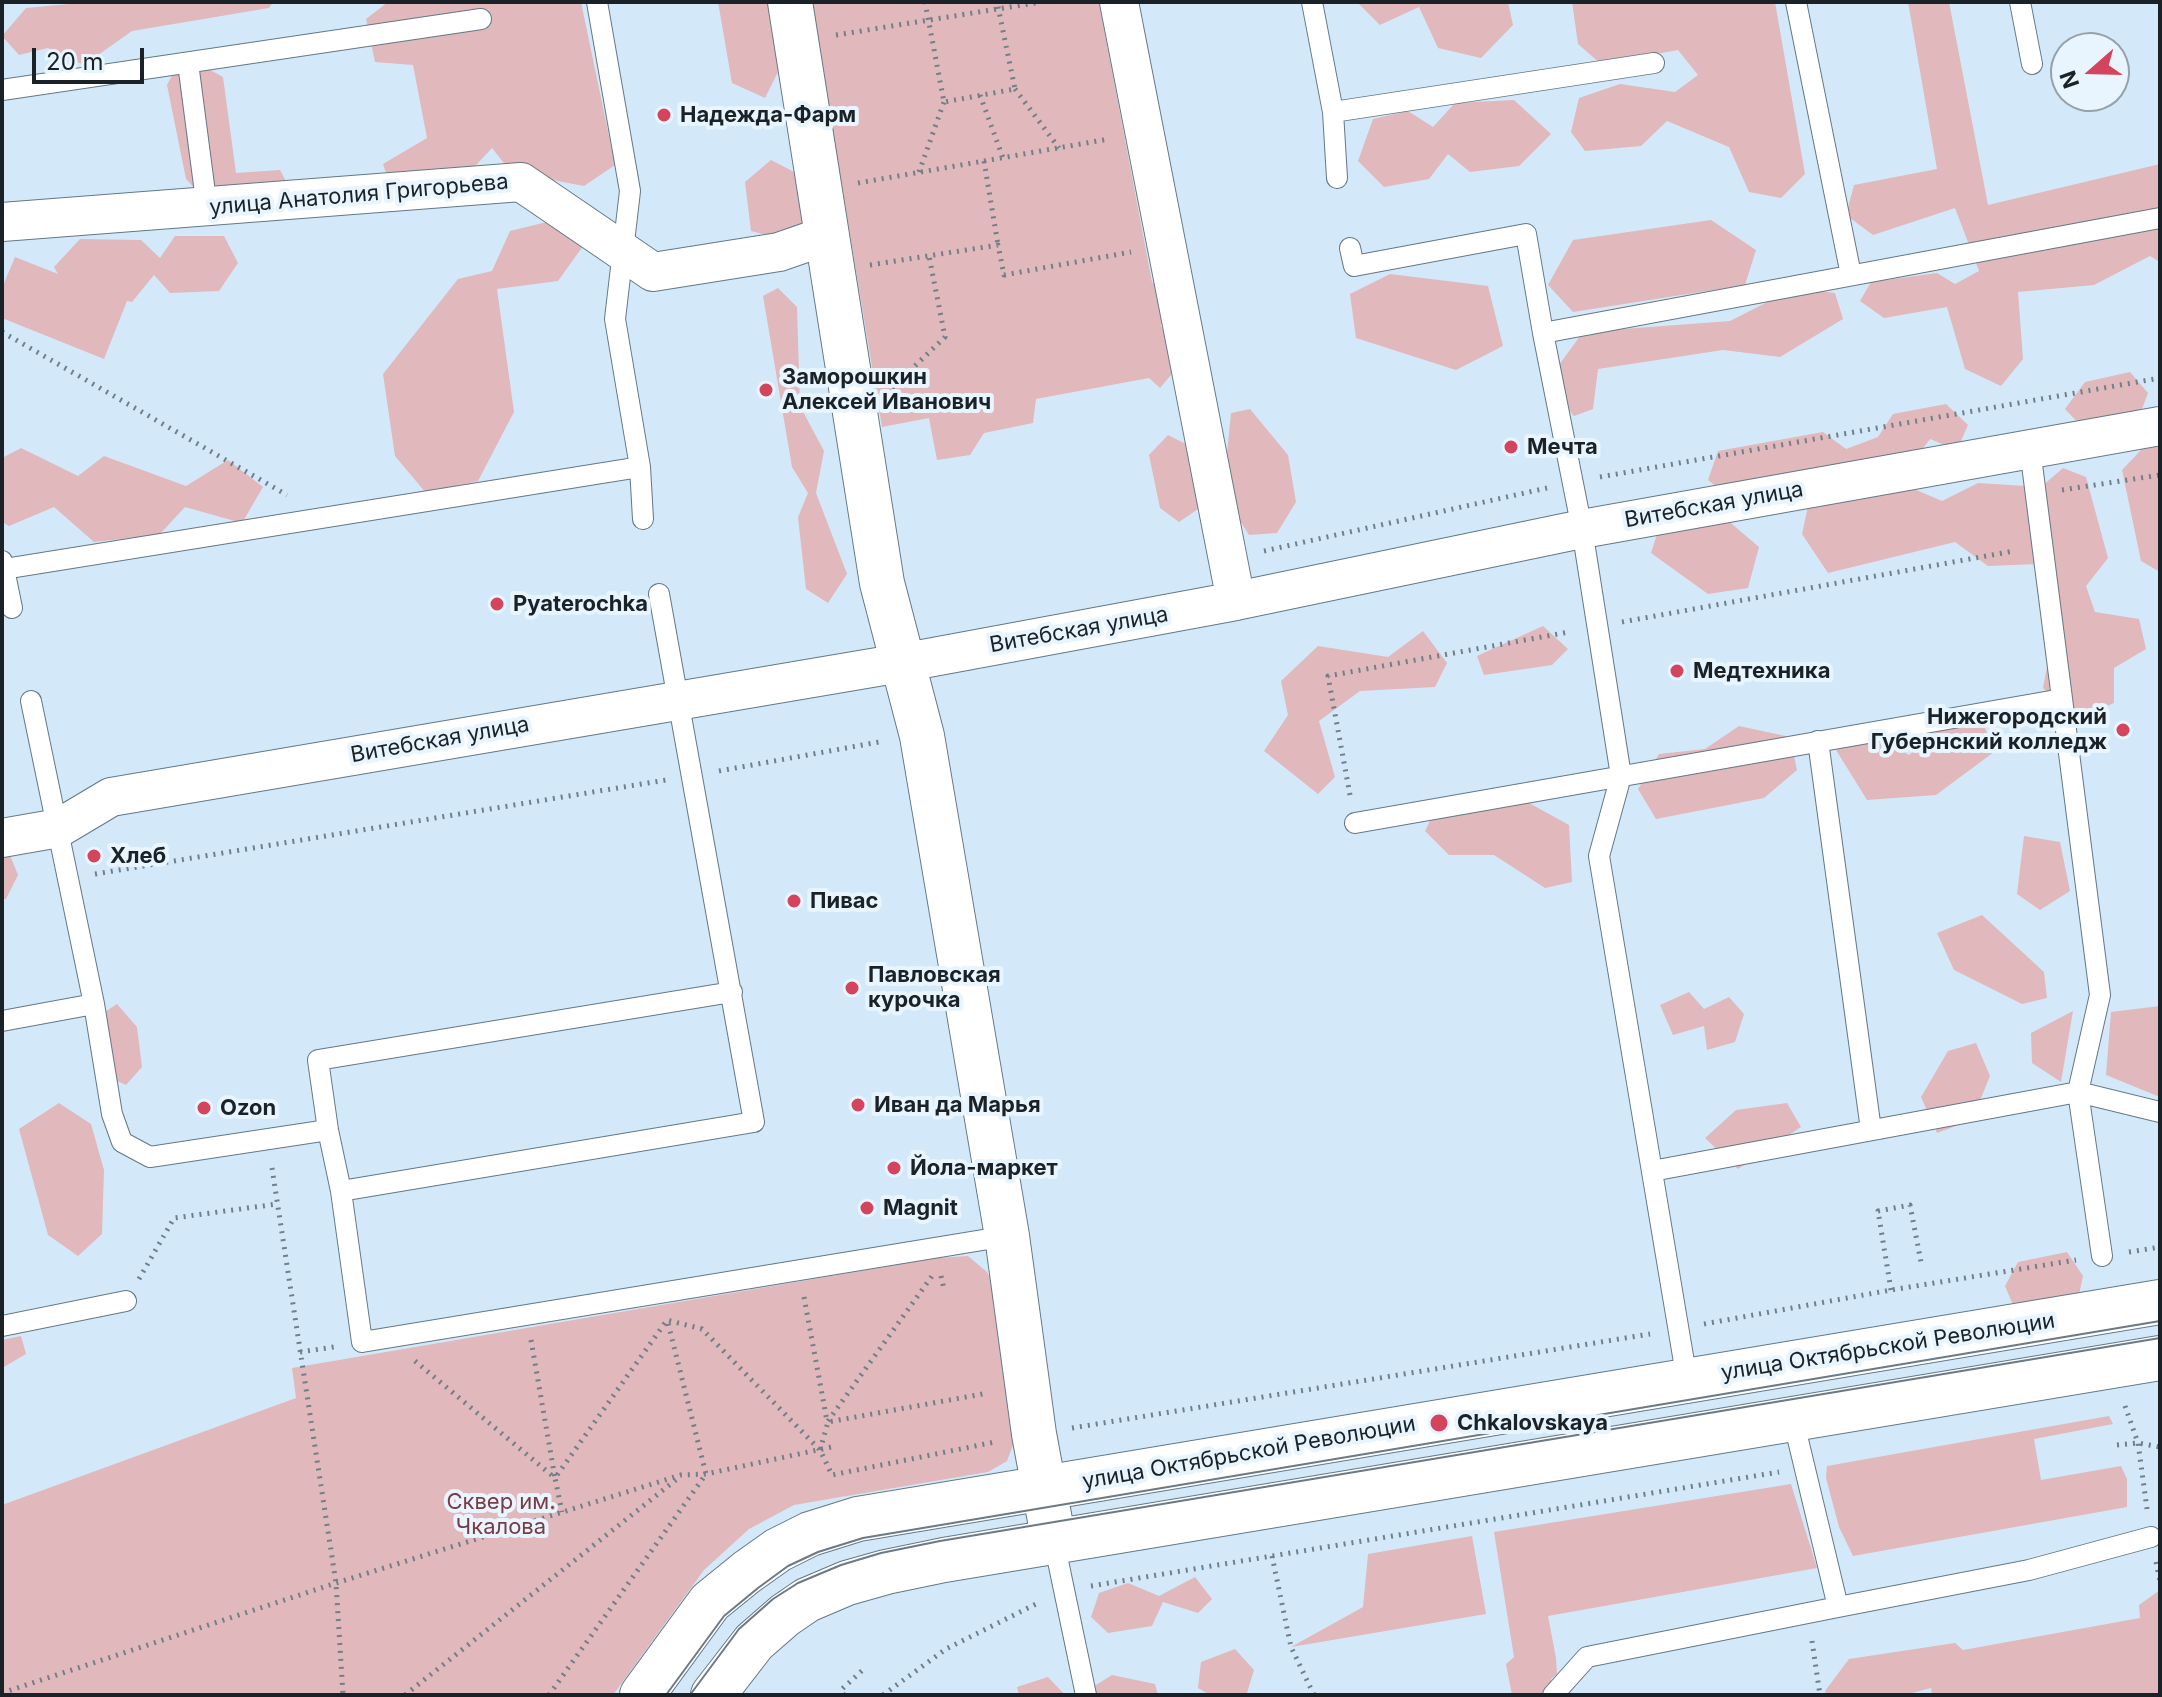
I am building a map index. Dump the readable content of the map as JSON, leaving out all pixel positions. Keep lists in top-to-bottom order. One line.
{"streets":{"main road":["улица Октябрьской Революции"],"street":["улица Анатолия Григорьева","Витебская улица"]},"parks":["Сквер им. Чкалова"],"places":["Надежда-Фарм","Заморошкин Алексей Иванович","Мечта","Pyaterochka","Медтехника","Нижегородский Губернский колледж","Хлеб","Пивас","Павловская курочка","Иван да Марья","Ozon","Йола-маркет","Magnit","Chkalovskaya"],"scale_bar":"20 m","north":"left"}
